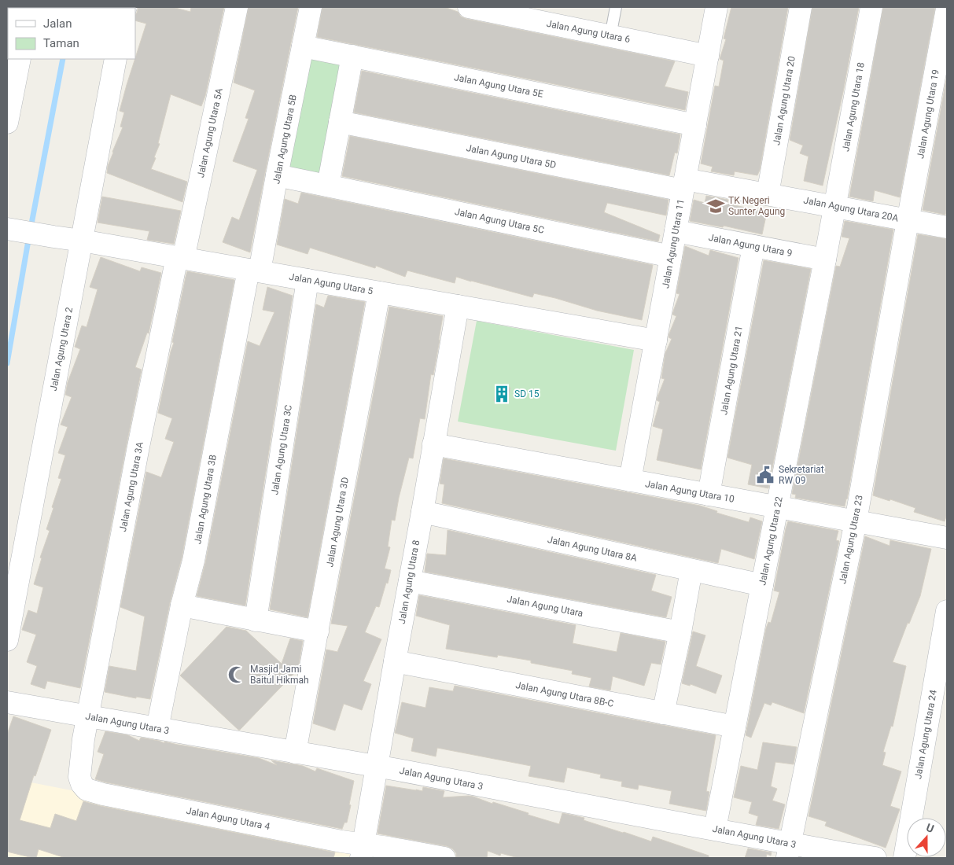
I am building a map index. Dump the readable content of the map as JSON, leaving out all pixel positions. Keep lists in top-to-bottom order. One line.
{"streets":{"street":["Jalan Agung Utara 6","Jalan Agung Utara 5E","Jalan Agung Utara 20","Jalan Agung Utara 18","Jalan Agung Utara 19","Jalan Agung Utara 5A","Jalan Agung Utara 5B","Jalan Agung Utara 5D","Jalan Agung Utara 20A","Jalan Agung Utara 5C","Jalan Agung Utara 11","Jalan Agung Utara 9","Jalan Agung Utara 5","Jalan Agung Utara 2","Jalan Agung Utara 21","Jalan Agung Utara 3C","Jalan Agung Utara 3A","Jalan Agung Utara 10","Jalan Agung Utara 3B","Jalan Agung Utara 3D","Jalan Agung Utara 23","Jalan Agung Utara 22","Jalan Agung Utara 8A","Jalan Agung Utara 8","Jalan Agung Utara","Jalan Agung Utara 8B-C","Jalan Agung Utara 3","Jalan Agung Utara 24","Jalan Agung Utara 4"]},"crossings":[["Jalan Agung Utara 6","Jalan Agung Utara 11"],["Jalan Agung Utara 5E","Jalan Agung Utara 5B"],["Jalan Agung Utara 5E","Jalan Agung Utara 11"],["Jalan Agung Utara 20","Jalan Agung Utara 20A"],["Jalan Agung Utara 18","Jalan Agung Utara 20A"],["Jalan Agung Utara 18","Jalan Agung Utara 22"],["Jalan Agung Utara 19","Jalan Agung Utara 20A"],["Jalan Agung Utara 19","Jalan Agung Utara 23"],["Jalan Agung Utara 5A","Jalan Agung Utara 5"],["Jalan Agung Utara 5A","Jalan Agung Utara 3A"],["Jalan Agung Utara 5B","Jalan Agung Utara 5C"],["Jalan Agung Utara 5B","Jalan Agung Utara 5"],["Jalan Agung Utara 5B","Jalan Agung Utara 3B"],["Jalan Agung Utara 5D","Jalan Agung Utara 20A"],["Jalan Agung Utara 5D","Jalan Agung Utara 11"],["Jalan Agung Utara 20A","Jalan Agung Utara 11"],["Jalan Agung Utara 20A","Jalan Agung Utara 23"],["Jalan Agung Utara 20A","Jalan Agung Utara 22"],["Jalan Agung Utara 5C","Jalan Agung Utara 11"],["Jalan Agung Utara 11","Jalan Agung Utara 9"],["Jalan Agung Utara 11","Jalan Agung Utara 5"],["Jalan Agung Utara 11","Jalan Agung Utara 10"],["Jalan Agung Utara 9","Jalan Agung Utara 21"],["Jalan Agung Utara 9","Jalan Agung Utara 22"],["Jalan Agung Utara 5","Jalan Agung Utara 2"],["Jalan Agung Utara 5","Jalan Agung Utara 3C"],["Jalan Agung Utara 5","Jalan Agung Utara 3A"],["Jalan Agung Utara 5","Jalan Agung Utara 3B"],["Jalan Agung Utara 5","Jalan Agung Utara 3D"],["Jalan Agung Utara 5","Jalan Agung Utara 8"],["Jalan Agung Utara 21","Jalan Agung Utara 10"],["Jalan Agung Utara 3A","Jalan Agung Utara 3"],["Jalan Agung Utara 3A","Jalan Agung Utara 4"],["Jalan Agung Utara 10","Jalan Agung Utara 23"],["Jalan Agung Utara 10","Jalan Agung Utara 22"],["Jalan Agung Utara 10","Jalan Agung Utara 8"],["Jalan Agung Utara 3B","Jalan Agung Utara 3"],["Jalan Agung Utara 3D","Jalan Agung Utara 3"],["Jalan Agung Utara 23","Jalan Agung Utara 3"],["Jalan Agung Utara 22","Jalan Agung Utara 8A"],["Jalan Agung Utara 22","Jalan Agung Utara 8B-C"],["Jalan Agung Utara 22","Jalan Agung Utara 3"],["Jalan Agung Utara 8A","Jalan Agung Utara 8"],["Jalan Agung Utara 8","Jalan Agung Utara"],["Jalan Agung Utara 8","Jalan Agung Utara 8B-C"],["Jalan Agung Utara 8","Jalan Agung Utara 3"],["Jalan Agung Utara 8","Jalan Agung Utara 4"],["Jalan Agung Utara 3","Jalan Agung Utara 4"]],"places":{"school or university":["TK Negeri Sunter Agung"],"building":["SD 15"],"public building":["Sekretariat RW 09"],"mosque":["Masjid Jami Baitul Hikmah"]},"legend":["Jalan","Taman"],"north":"top"}
